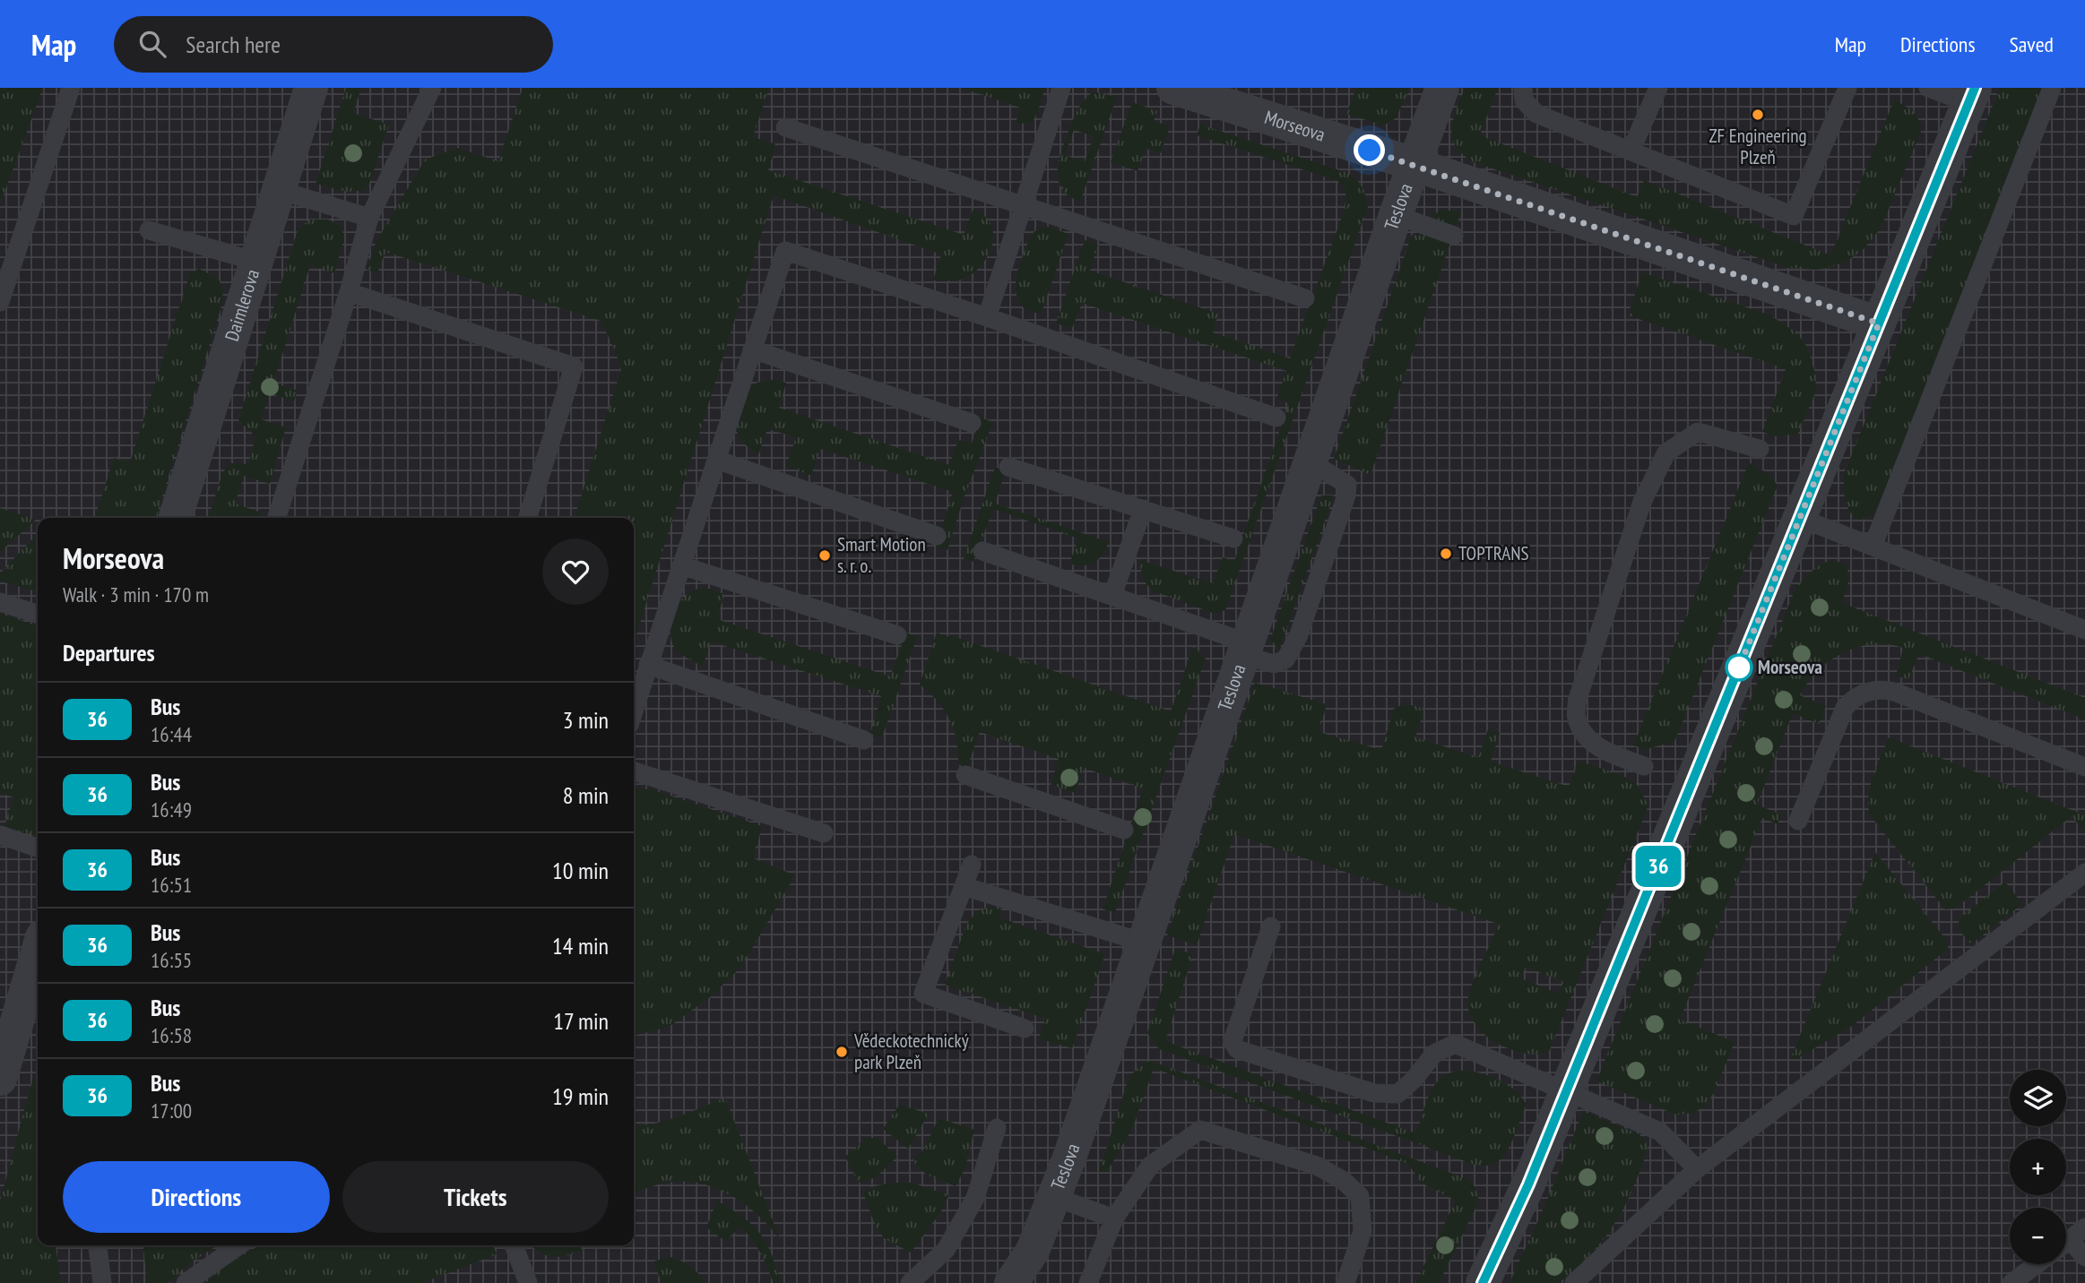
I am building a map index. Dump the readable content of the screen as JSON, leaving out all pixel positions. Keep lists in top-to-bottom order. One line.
{"streets":{"street":["Morseova","Teslova","Daimlerova"]},"crossings":[["Morseova","Teslova"]],"places":["ZF Engineering Plzeň","TOPTRANS","Smart Motion s. r. o.","Morseova","Vědeckotechnický park Plzeň"],"lines":["bus line 36"],"page":{"header":"Map","search":"Search here","nav":["Map","Directions","Saved"],"on_map":"36","heading":[["Morseova","Walk · 3 min · 170 m"],"Departures"],"list":[{"mark":"36","name":"Bus","note":"16:44","value":"3 min"},{"mark":"36","name":"Bus","note":"16:49","value":"8 min"},{"mark":"36","name":"Bus","note":"16:51","value":"10 min"},{"mark":"36","name":"Bus","note":"16:55","value":"14 min"},{"mark":"36","name":"Bus","note":"16:58","value":"17 min"},{"mark":"36","name":"Bus","note":"17:00","value":"19 min"}],"map_buttons":["+","−"],"buttons":["Directions","Tickets"]}}
